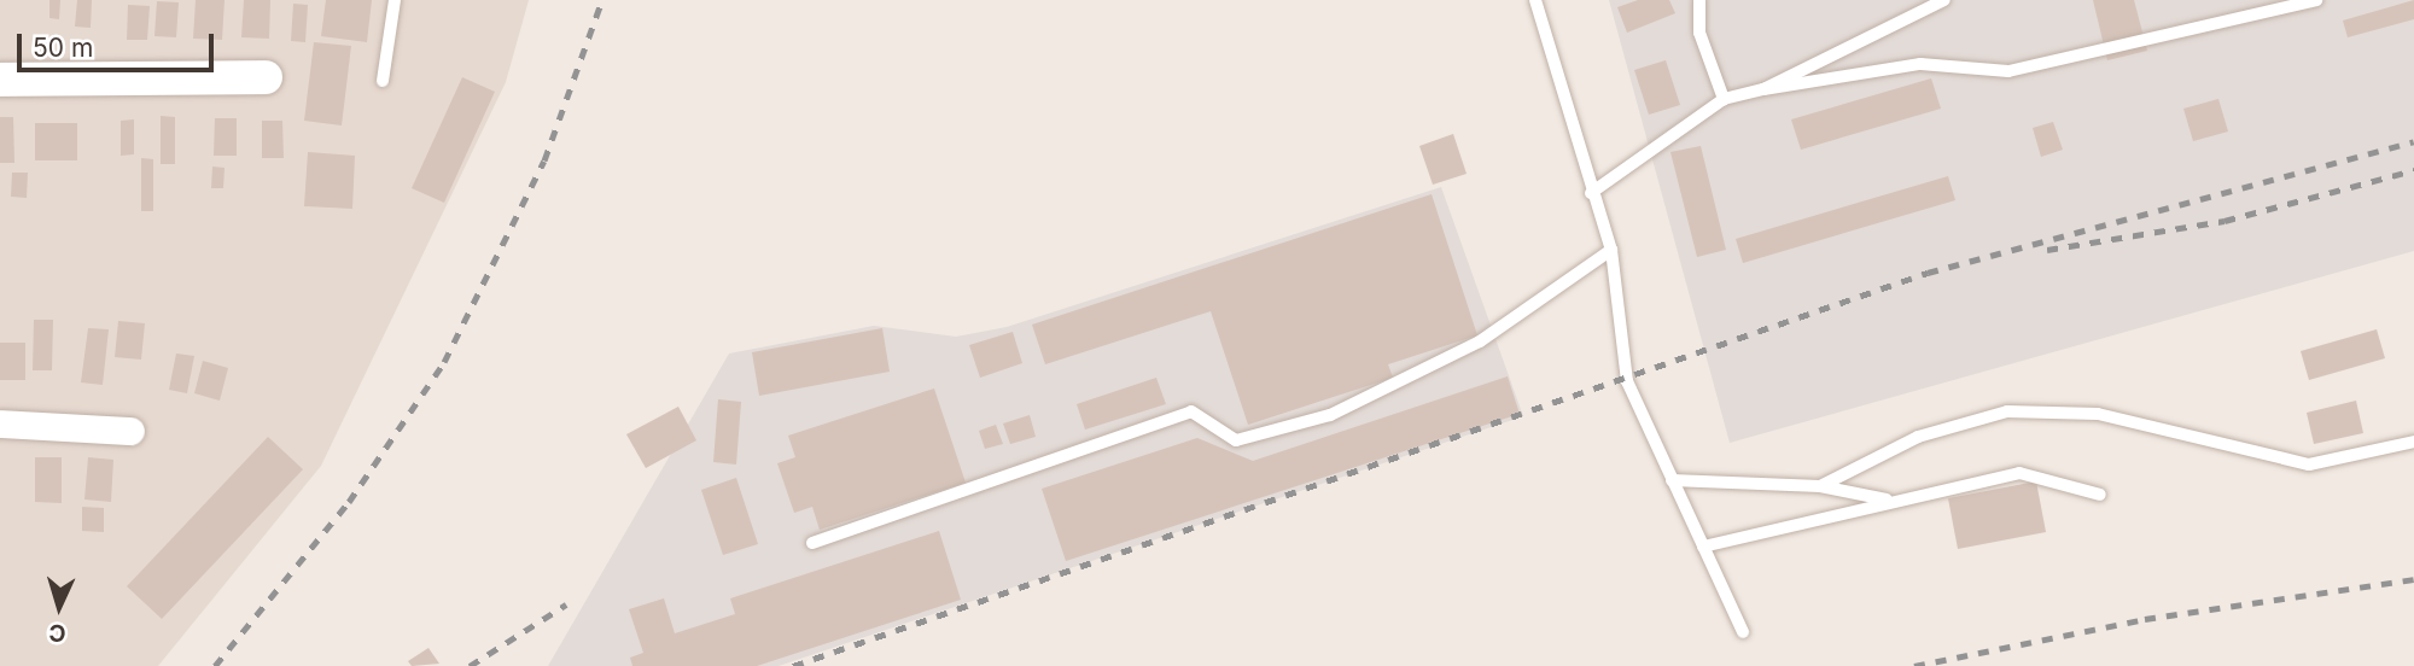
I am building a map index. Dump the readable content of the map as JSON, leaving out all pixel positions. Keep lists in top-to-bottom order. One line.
{"scale_bar":"50 m","north":"bottom"}
